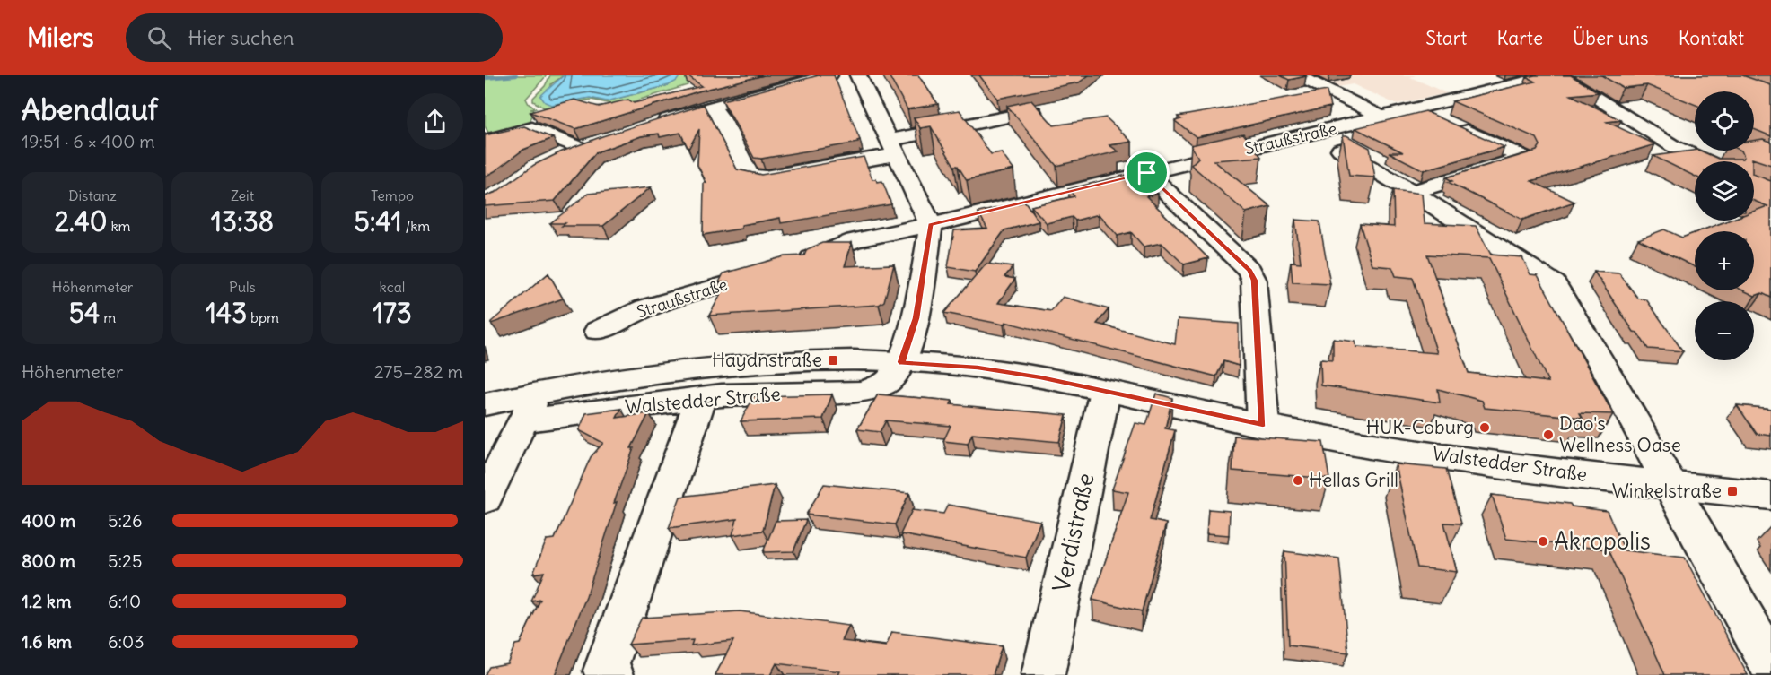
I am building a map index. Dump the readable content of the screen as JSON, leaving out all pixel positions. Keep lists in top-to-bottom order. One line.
{"streets":{"street":["Straußstraße","Walstedder Straße","Verdistraße"]},"crossings":[["Walstedder Straße","Verdistraße"]],"places":{"transit":["Haydnstraße","Winkelstraße"],"other":["HUK-Coburg","Dao's Wellness Oase","Hellas Grill","Akropolis"]},"page":{"header":"Milers","search":"Hier suchen","nav":["Start","Karte","Über uns","Kontakt"],"heading":["Abendlauf","19:51 · 6 × 400 m"],"map_buttons":["+","−"],"stats":[["Distanz","2.40 km"],["Zeit","13:38"],["Tempo","5:41 /km"],["Höhenmeter","54 m"],["Puls","143 bpm"],["kcal","173"]],"chart":["Höhenmeter","275–282 m"],"list":[{"name":"400 m","note":"5:26"},{"name":"800 m","note":"5:25"},{"name":"1.2 km","note":"6:10"},{"name":"1.6 km","note":"6:03"}]}}
